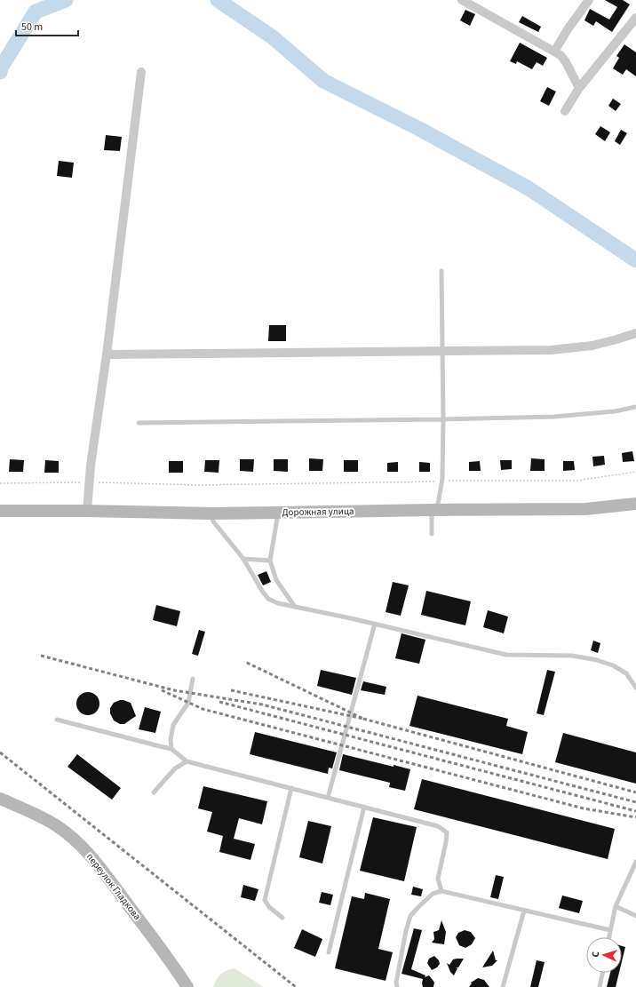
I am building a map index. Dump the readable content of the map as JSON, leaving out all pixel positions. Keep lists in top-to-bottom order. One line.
{"streets":{"street":["Дорожная улица","переулок Гладкова"]},"scale_bar":"50 m","north":"left"}
